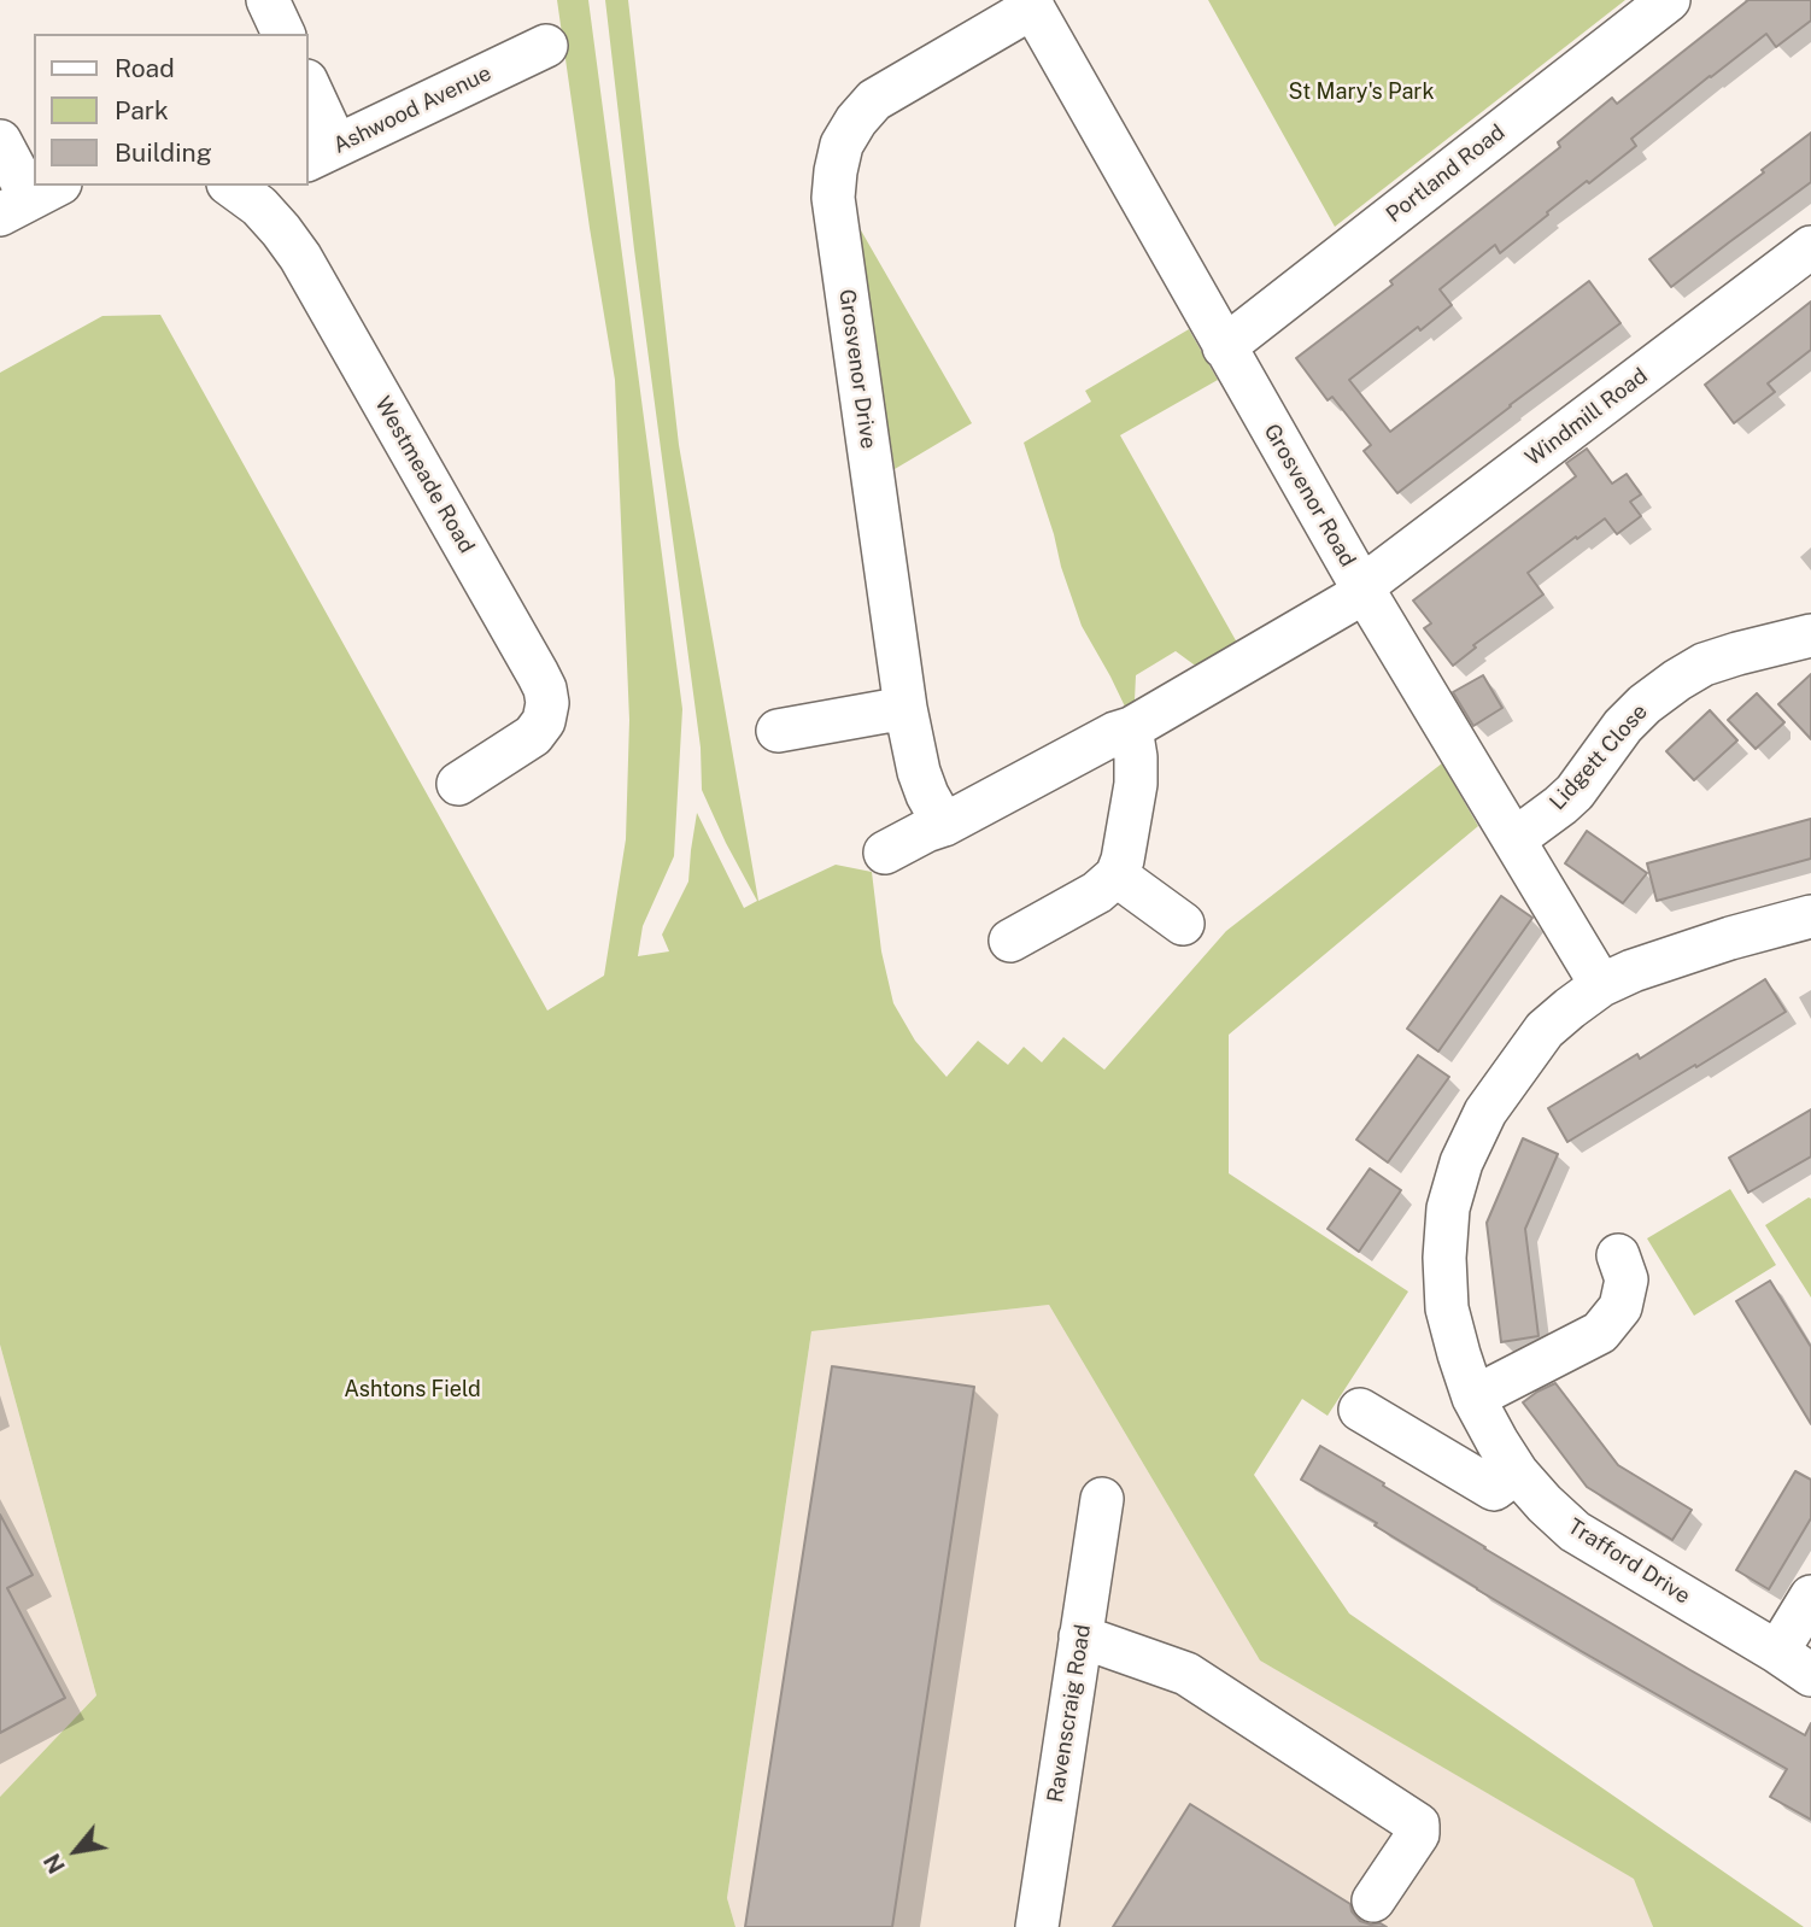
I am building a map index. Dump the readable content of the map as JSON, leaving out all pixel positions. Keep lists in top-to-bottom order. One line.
{"streets":{"street":["Ashwood Avenue","Portland Road","Grosvenor Drive","Windmill Road","Westmeade Road","Grosvenor Road","Lidgett Close","Trafford Drive","Ravenscraig Road"]},"crossings":[["Portland Road","Grosvenor Road"],["Grosvenor Drive","Windmill Road"],["Grosvenor Drive","Grosvenor Road"],["Windmill Road","Grosvenor Road"],["Grosvenor Road","Lidgett Close"],["Grosvenor Road","Trafford Drive"]],"parks":["St Mary's Park","Ashtons Field"],"legend":["Road","Park","Building"],"north":"bottom left"}
